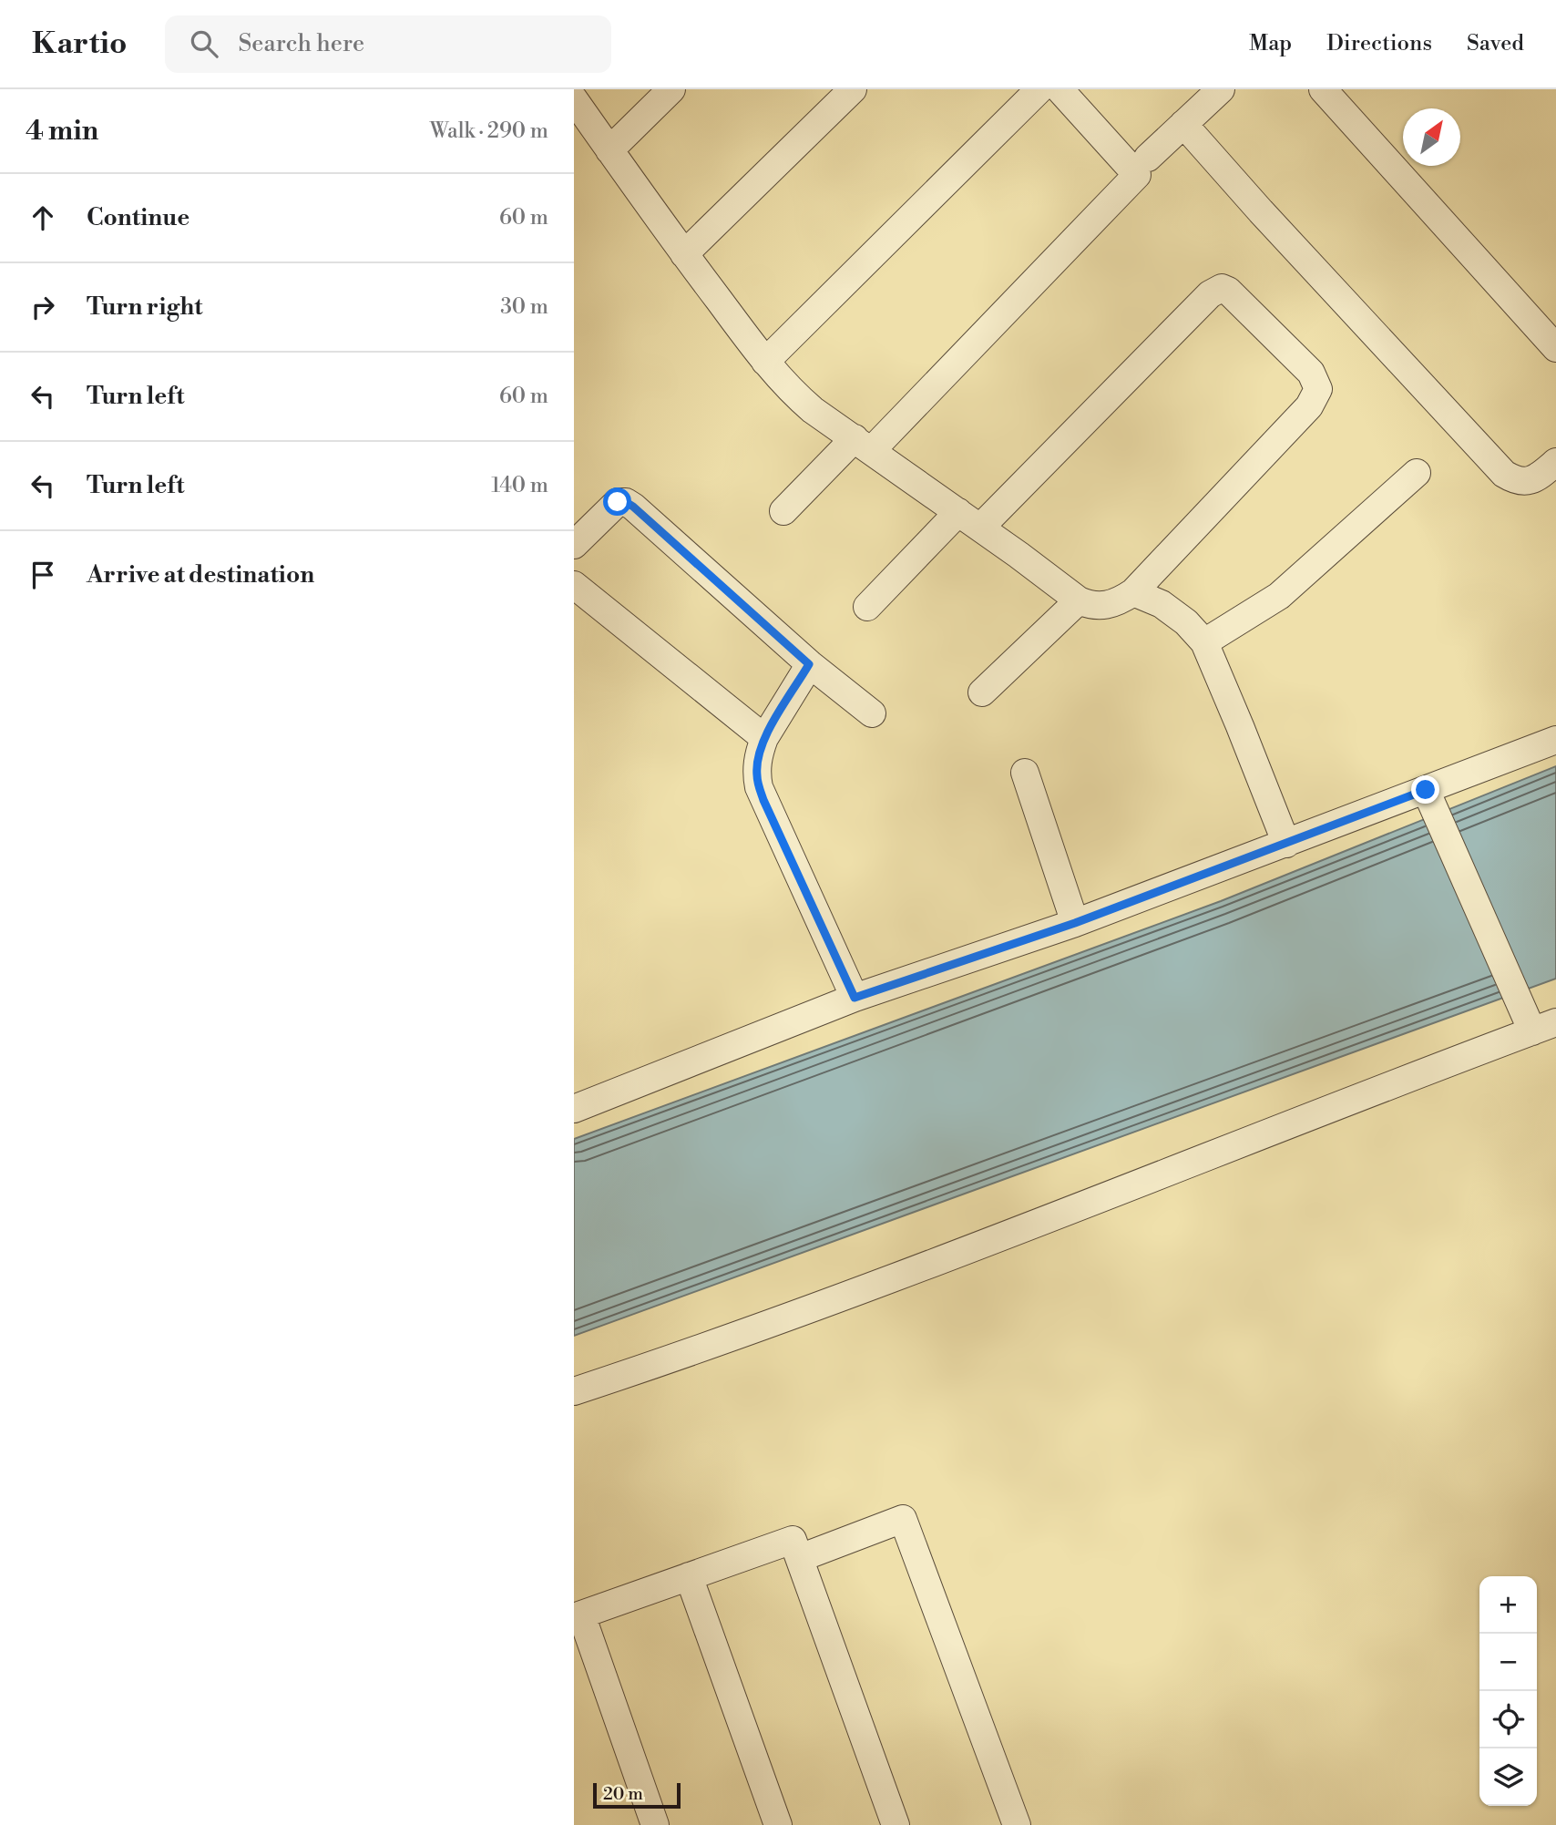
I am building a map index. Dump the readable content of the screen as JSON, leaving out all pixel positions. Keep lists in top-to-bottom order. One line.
{"scale_bar":"20 m","north":"top right","page":{"header":"Kartio","search":"Search here","nav":["Map","Directions","Saved"],"heading":["4 min","Walk · 290 m"],"list":[["Continue","60 m"],["Turn right","30 m"],["Turn left","60 m"],["Turn left","140 m"],"Arrive at destination"],"map_buttons":["+","−"],"scale":"20 m"}}
